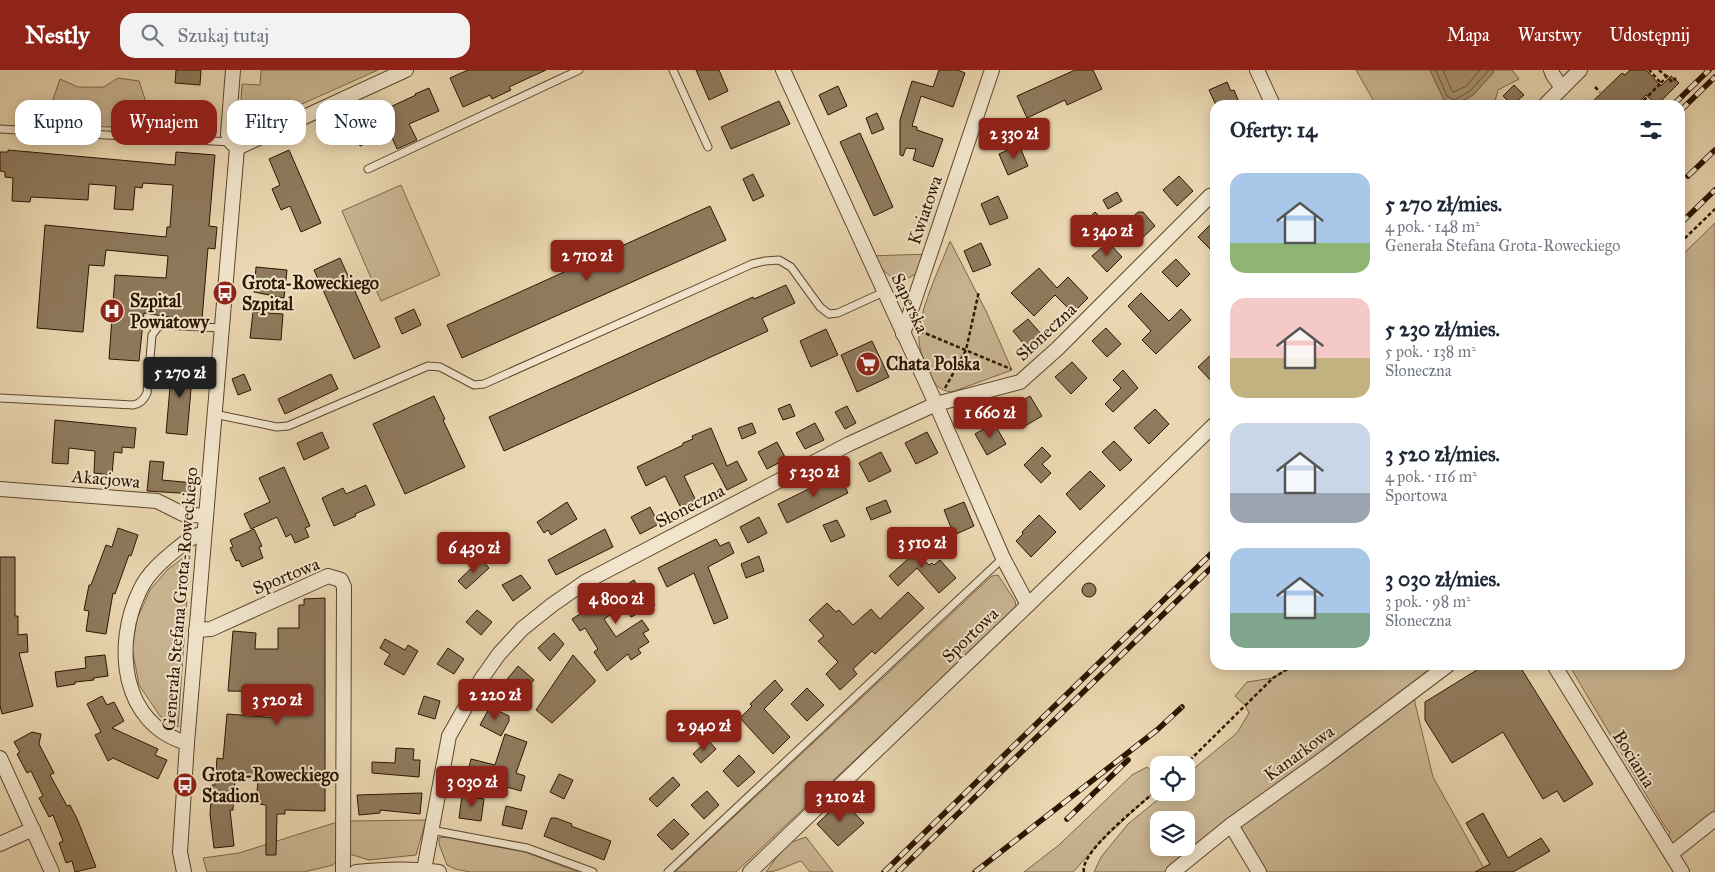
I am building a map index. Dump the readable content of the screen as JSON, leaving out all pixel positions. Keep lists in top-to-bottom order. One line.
{"streets":{"street":["Kwiatowa","Saperska","Słoneczna","Akacjowa","Sportowa","Generała Stefana Grota-Roweckiego","Kanarkowa","Bociania"]},"crossings":[["Kwiatowa","Saperska"],["Saperska","Słoneczna"],["Saperska","Sportowa"],["Akacjowa","Generała Stefana Grota-Roweckiego"],["Sportowa","Generała Stefana Grota-Roweckiego"]],"places":{"bus stop":["Grota-Roweckiego Szpital","Grota-Roweckiego Stadion"],"hospital":["Szpital Powiatowy"],"supermarket":["Chata Polska"]},"page":{"header":"Nestly","search":"Szukaj tutaj","nav":["Mapa","Warstwy","Udostępnij"],"chip":["Kupno","Wynajem","Filtry","Nowe"],"heading":"Oferty: 14","price":["2 330 zł","2 340 zł","2 710 zł","5 270 zł","1 660 zł","5 230 zł","3 510 zł","6 430 zł","4 800 zł","2 220 zł","3 520 zł","2 940 zł","3 030 zł","3 210 zł"],"list":[{"name":"5 270 zł/mies.","note":"4 pok. · 148 m² · Generała Stefana Grota-Roweckiego"},{"name":"5 230 zł/mies.","note":"5 pok. · 138 m² · Słoneczna"},{"name":"3 520 zł/mies.","note":"4 pok. · 116 m² · Sportowa"},{"name":"3 030 zł/mies.","note":"3 pok. · 98 m² · Słoneczna"}]}}
